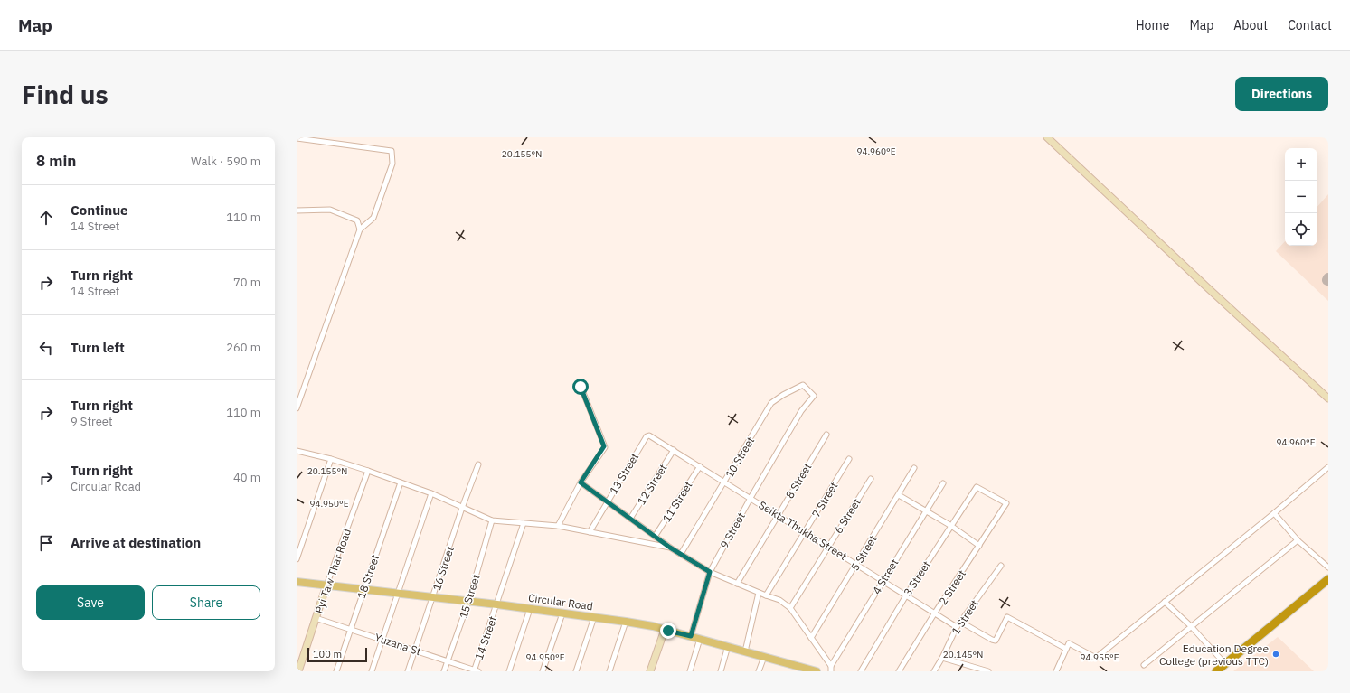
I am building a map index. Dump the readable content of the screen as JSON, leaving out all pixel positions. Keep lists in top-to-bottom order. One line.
{"streets":{"main road":["Circular Road"],"street":["10 Street","13 Street","8 Street","12 Street","7 Street","11 Street","6 Street","9 Street","Seikta Thukha Street","5 Street","16 Street","Pyi Taw Thar Road","18 Street","4 Street","3 Street","2 Street","15 Street","1 Street","14 Street","Yuzana St"]},"crossings":[["10 Street","9 Street"],["10 Street","Seikta Thukha Street"],["13 Street","Seikta Thukha Street"],["8 Street","Seikta Thukha Street"],["12 Street","Seikta Thukha Street"],["7 Street","Seikta Thukha Street"],["11 Street","Seikta Thukha Street"],["6 Street","Seikta Thukha Street"],["9 Street","Seikta Thukha Street"],["9 Street","Circular Road"],["Seikta Thukha Street","5 Street"],["Seikta Thukha Street","4 Street"],["Seikta Thukha Street","3 Street"],["Seikta Thukha Street","2 Street"],["Seikta Thukha Street","1 Street"],["16 Street","Circular Road"],["16 Street","Yuzana St"],["Pyi Taw Thar Road","Circular Road"],["Pyi Taw Thar Road","Yuzana St"],["18 Street","Circular Road"],["18 Street","Yuzana St"],["3 Street","2 Street"],["15 Street","Circular Road"],["15 Street","Yuzana St"],["Circular Road","14 Street"],["14 Street","Yuzana St"]],"places":["Education Degree College (previous TTC)"],"scale_bar":"100 m","page":{"header":"Map","nav":["Home","Map","About","Contact"],"buttons":["Directions",["Save","Share"]],"title":"Find us","heading":["8 min","Walk · 590 m"],"map_buttons":["+","−"],"list":[["Continue","14 Street","110 m"],["Turn right","14 Street","70 m"],["Turn left","260 m"],["Turn right","9 Street","110 m"],["Turn right","Circular Road","40 m"],"Arrive at destination"],"scale":"100 m"},"coordinates":["94.960°E","20.155°N","94.950°E","20.145°N","94.955°E"]}
